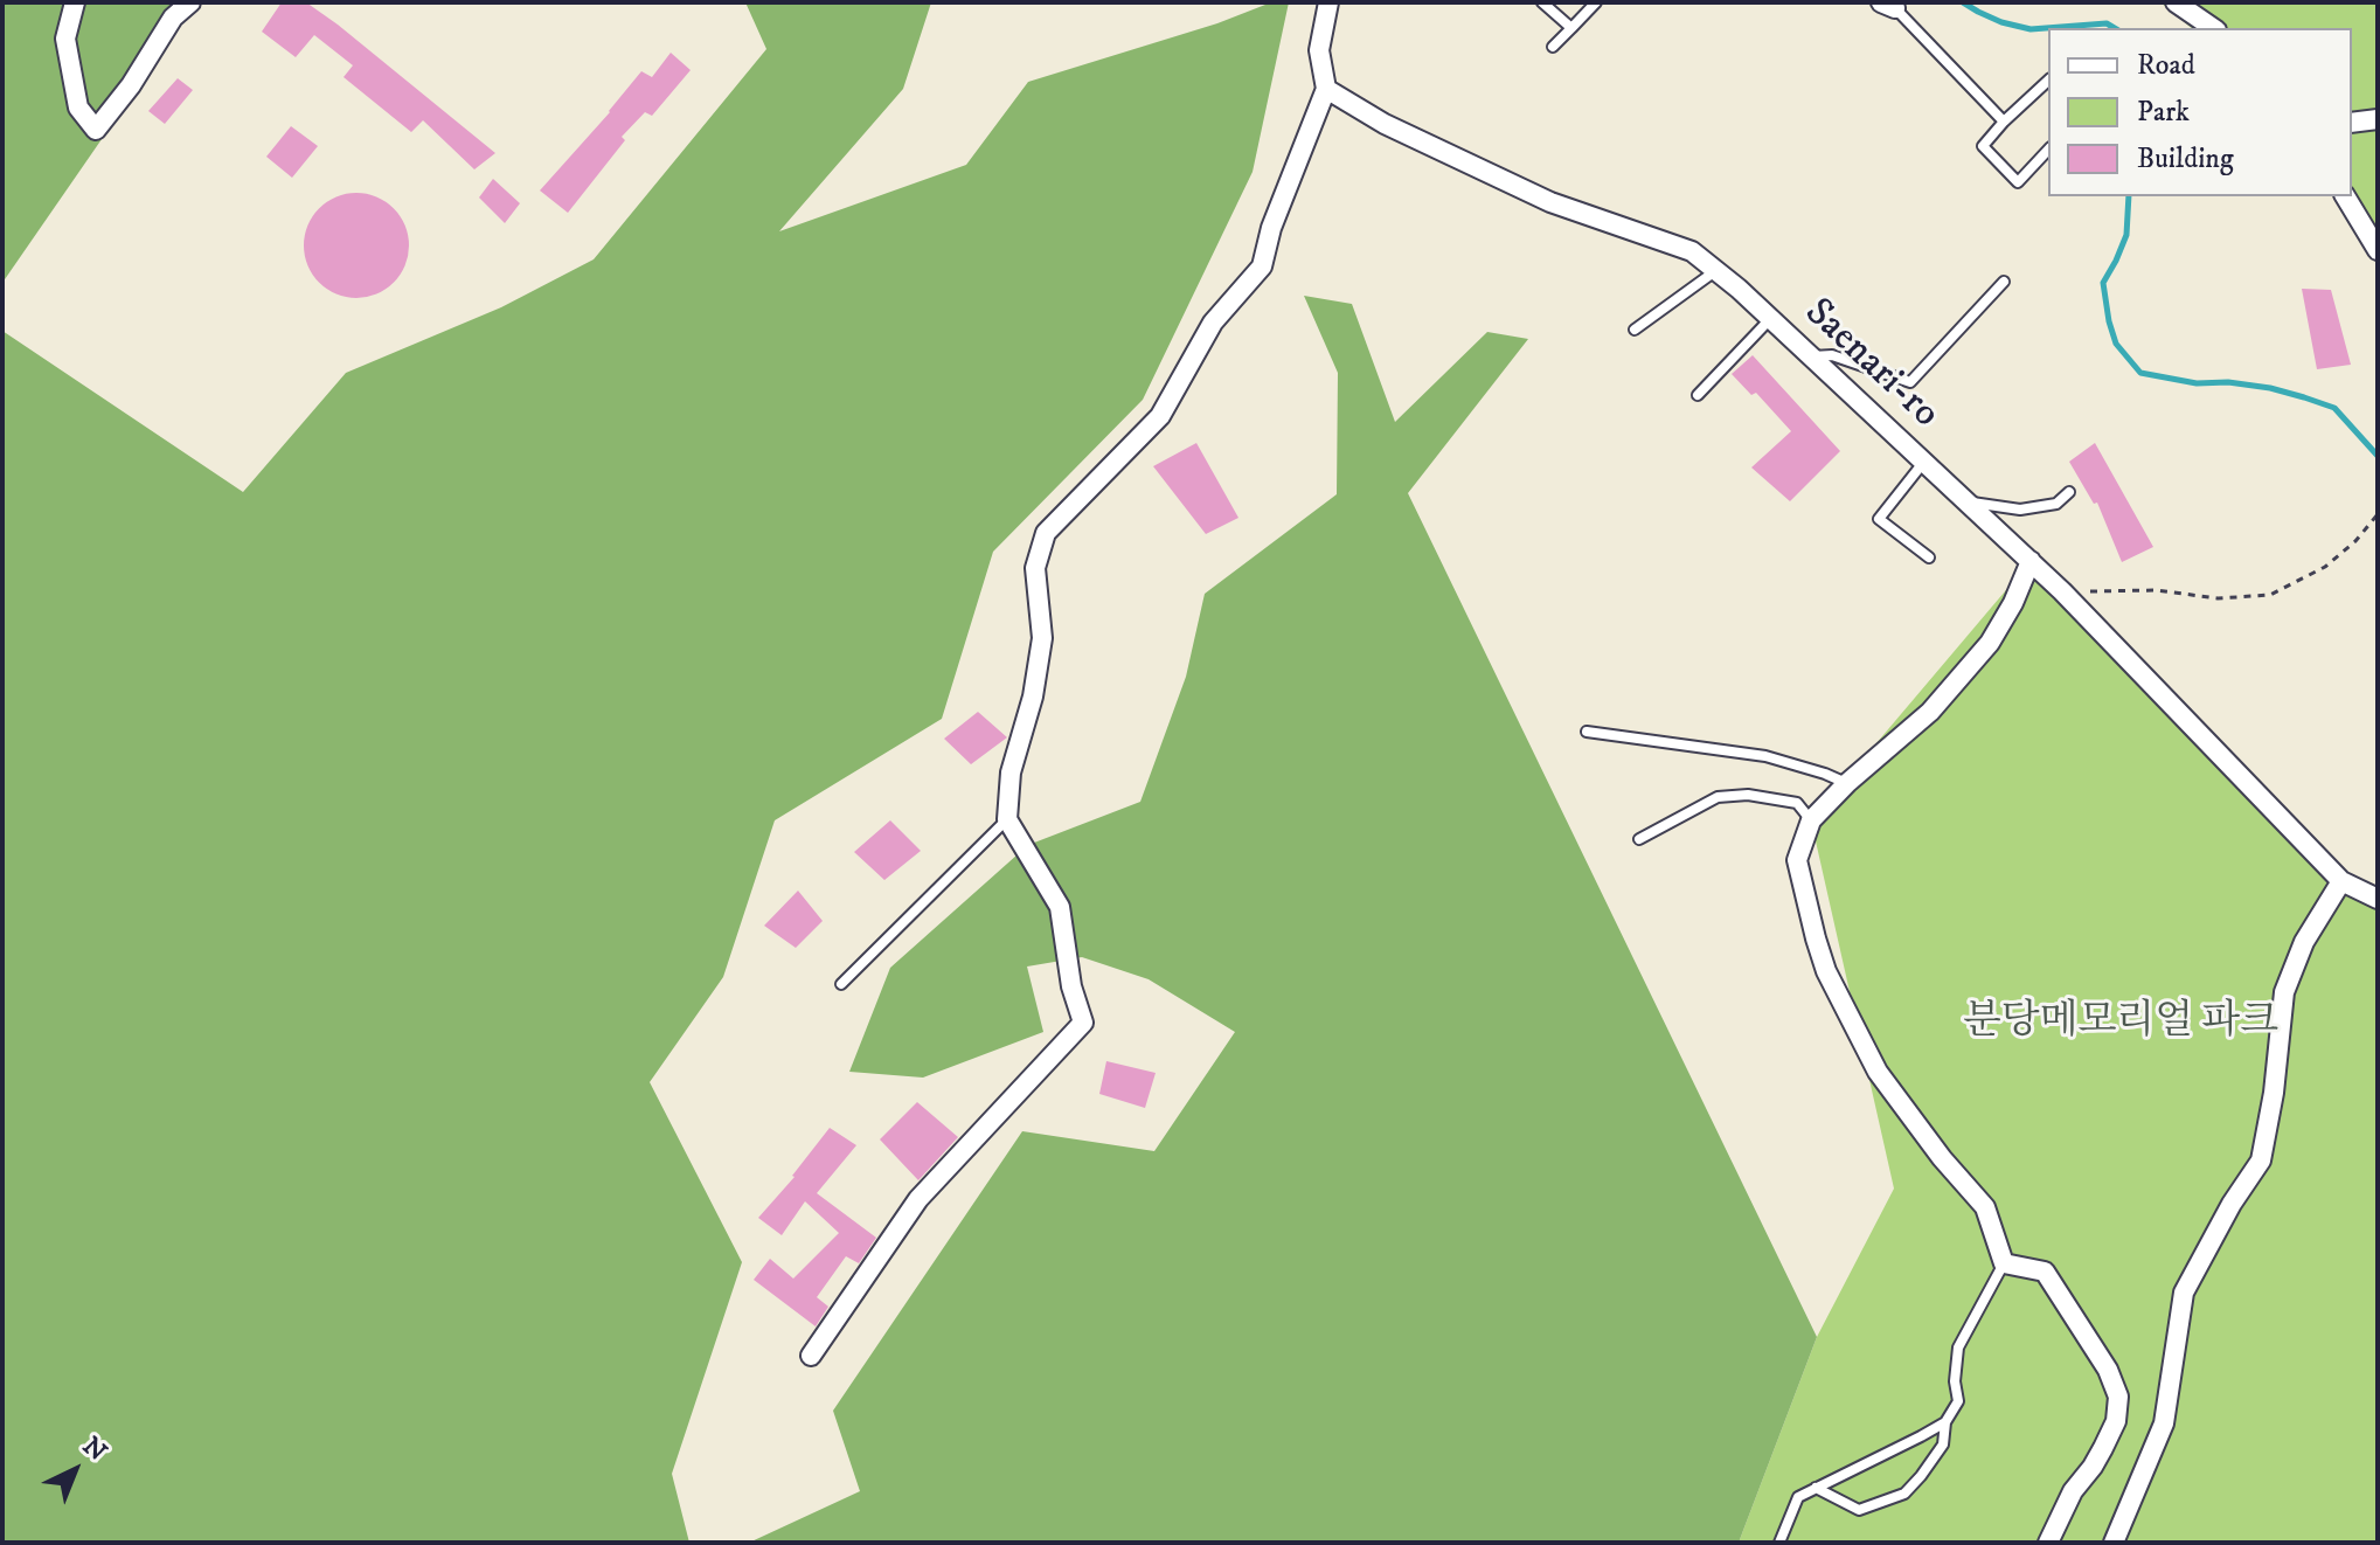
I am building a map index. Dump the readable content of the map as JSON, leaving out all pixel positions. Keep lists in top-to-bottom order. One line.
{"streets":{"street":["Saenari-ro"]},"parks":["분당메모리얼 파크"],"legend":["Road","Park","Building"],"north":"top right"}
